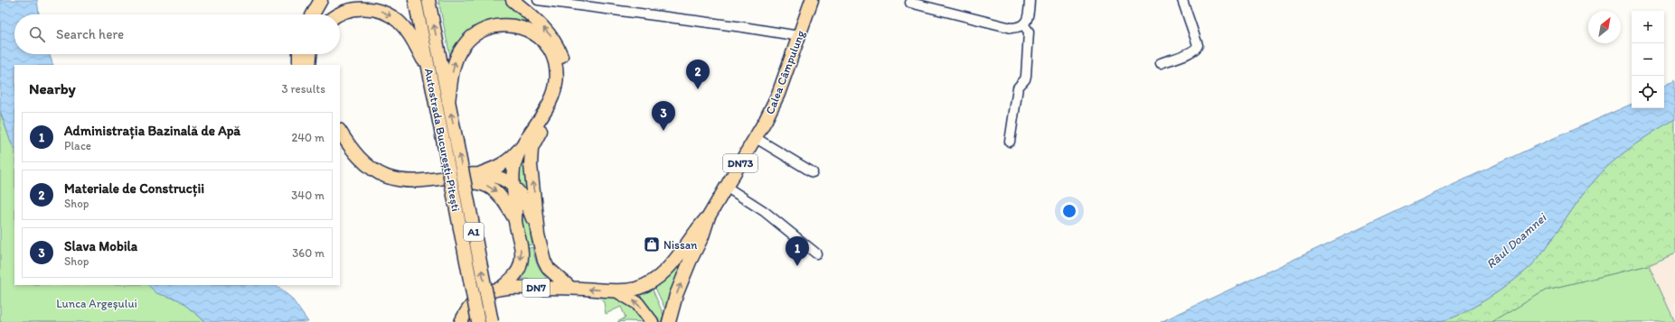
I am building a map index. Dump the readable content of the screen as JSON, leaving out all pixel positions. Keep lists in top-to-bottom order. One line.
{"streets":{"highway":["Calea Câmpulung","Autostrada București-Pitești","DN73","A1","DN7"]},"crossings":[["Calea Câmpulung","DN7"]],"water":["Râul Doamnei"],"parks":["Lunca Argeșului"],"places":{"shop":["Nissan"]},"north":"top right","page":{"map_buttons":["+","−"],"search":"Search here","pins":["2","3","1"],"heading":["Nearby","3 results"],"list":[{"mark":"1","name":"Administrația Bazinală de Apă","note":"Place","value":"240 m"},{"mark":"2","name":"Materiale de Construcții","note":"Shop","value":"340 m"},{"mark":"3","name":"Slava Mobila","note":"Shop","value":"360 m"}]}}
